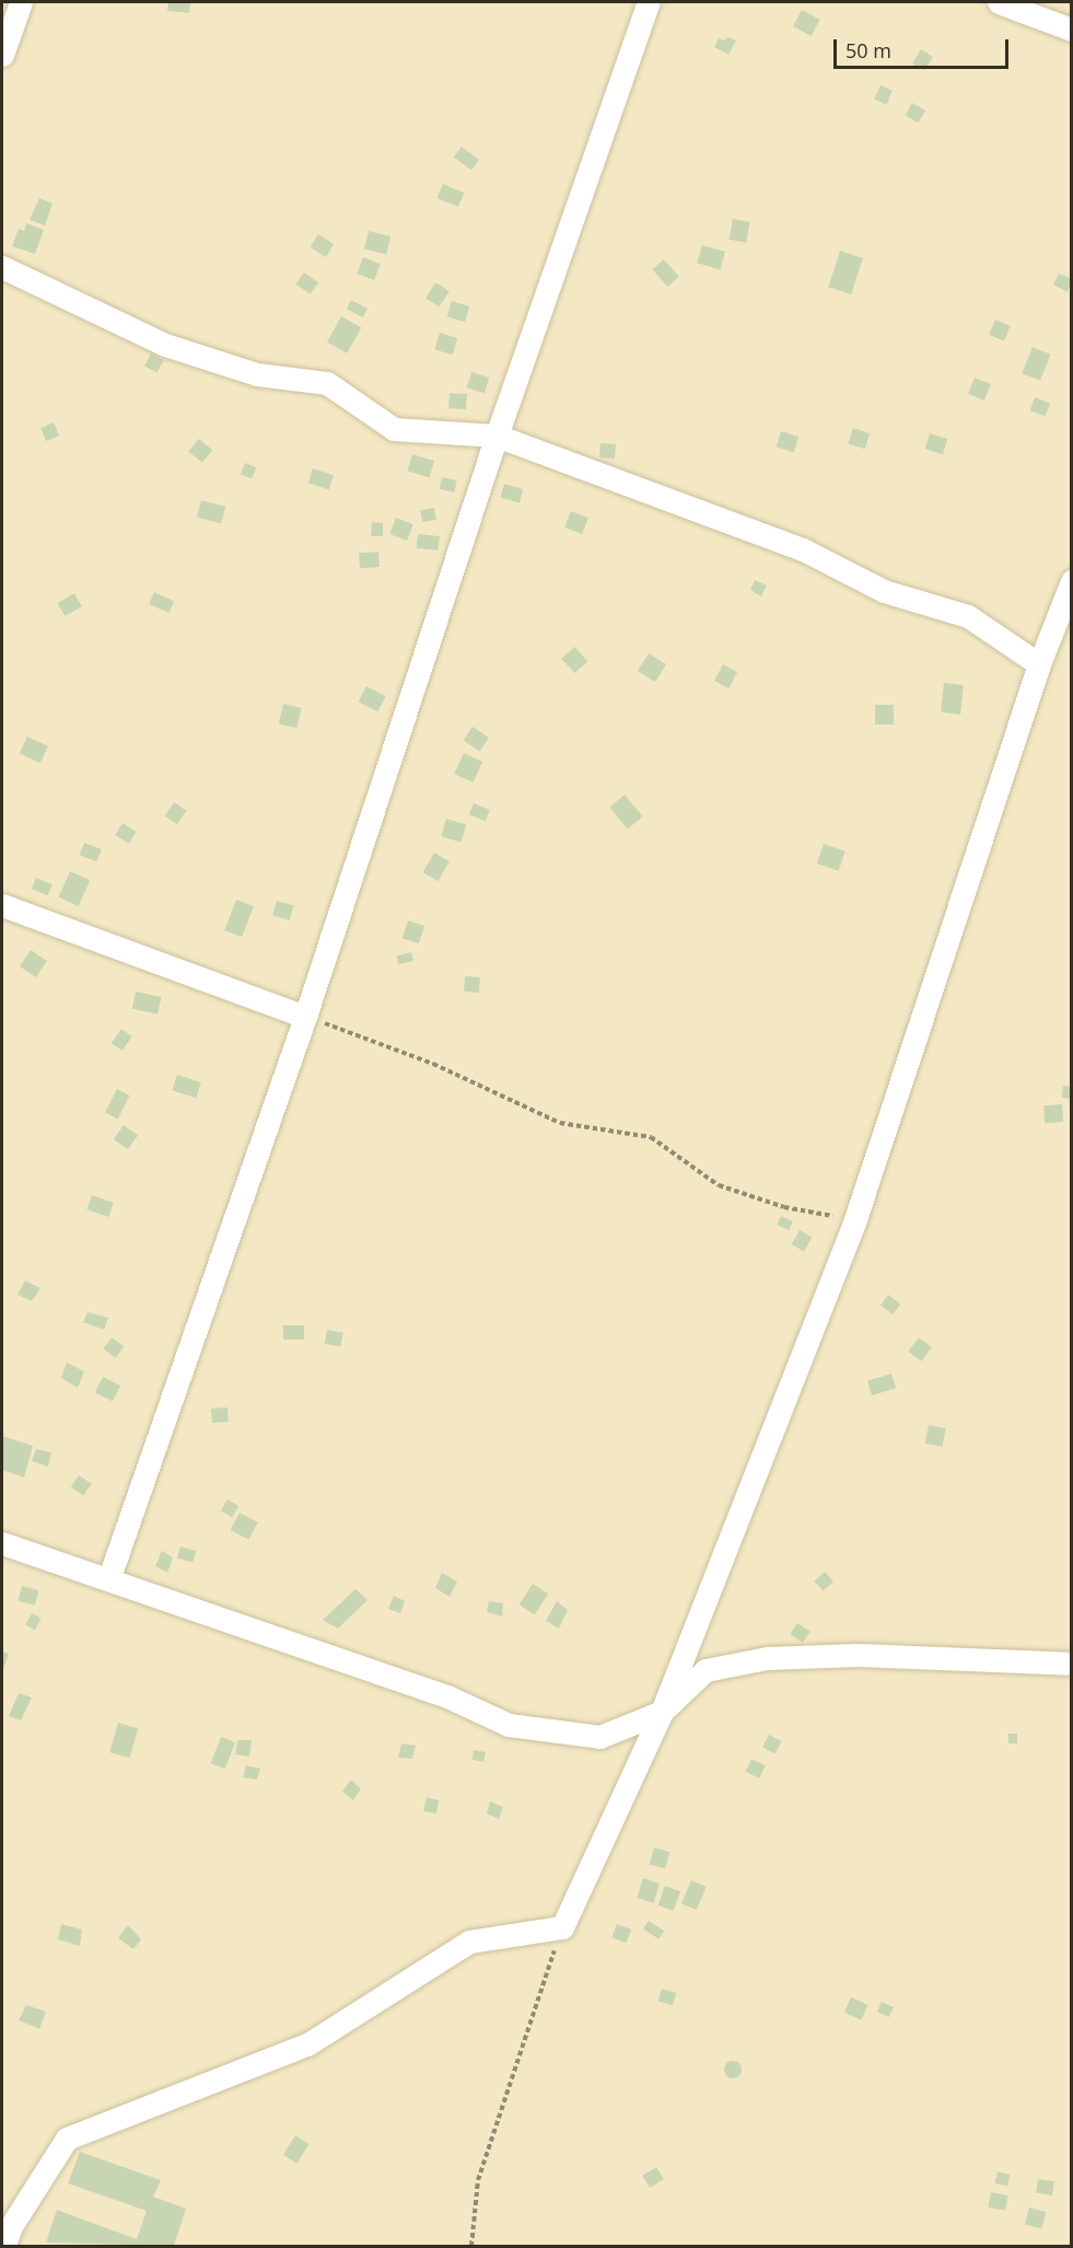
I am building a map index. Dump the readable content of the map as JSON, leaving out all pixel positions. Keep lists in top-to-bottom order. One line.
{"scale_bar":"50 m"}
